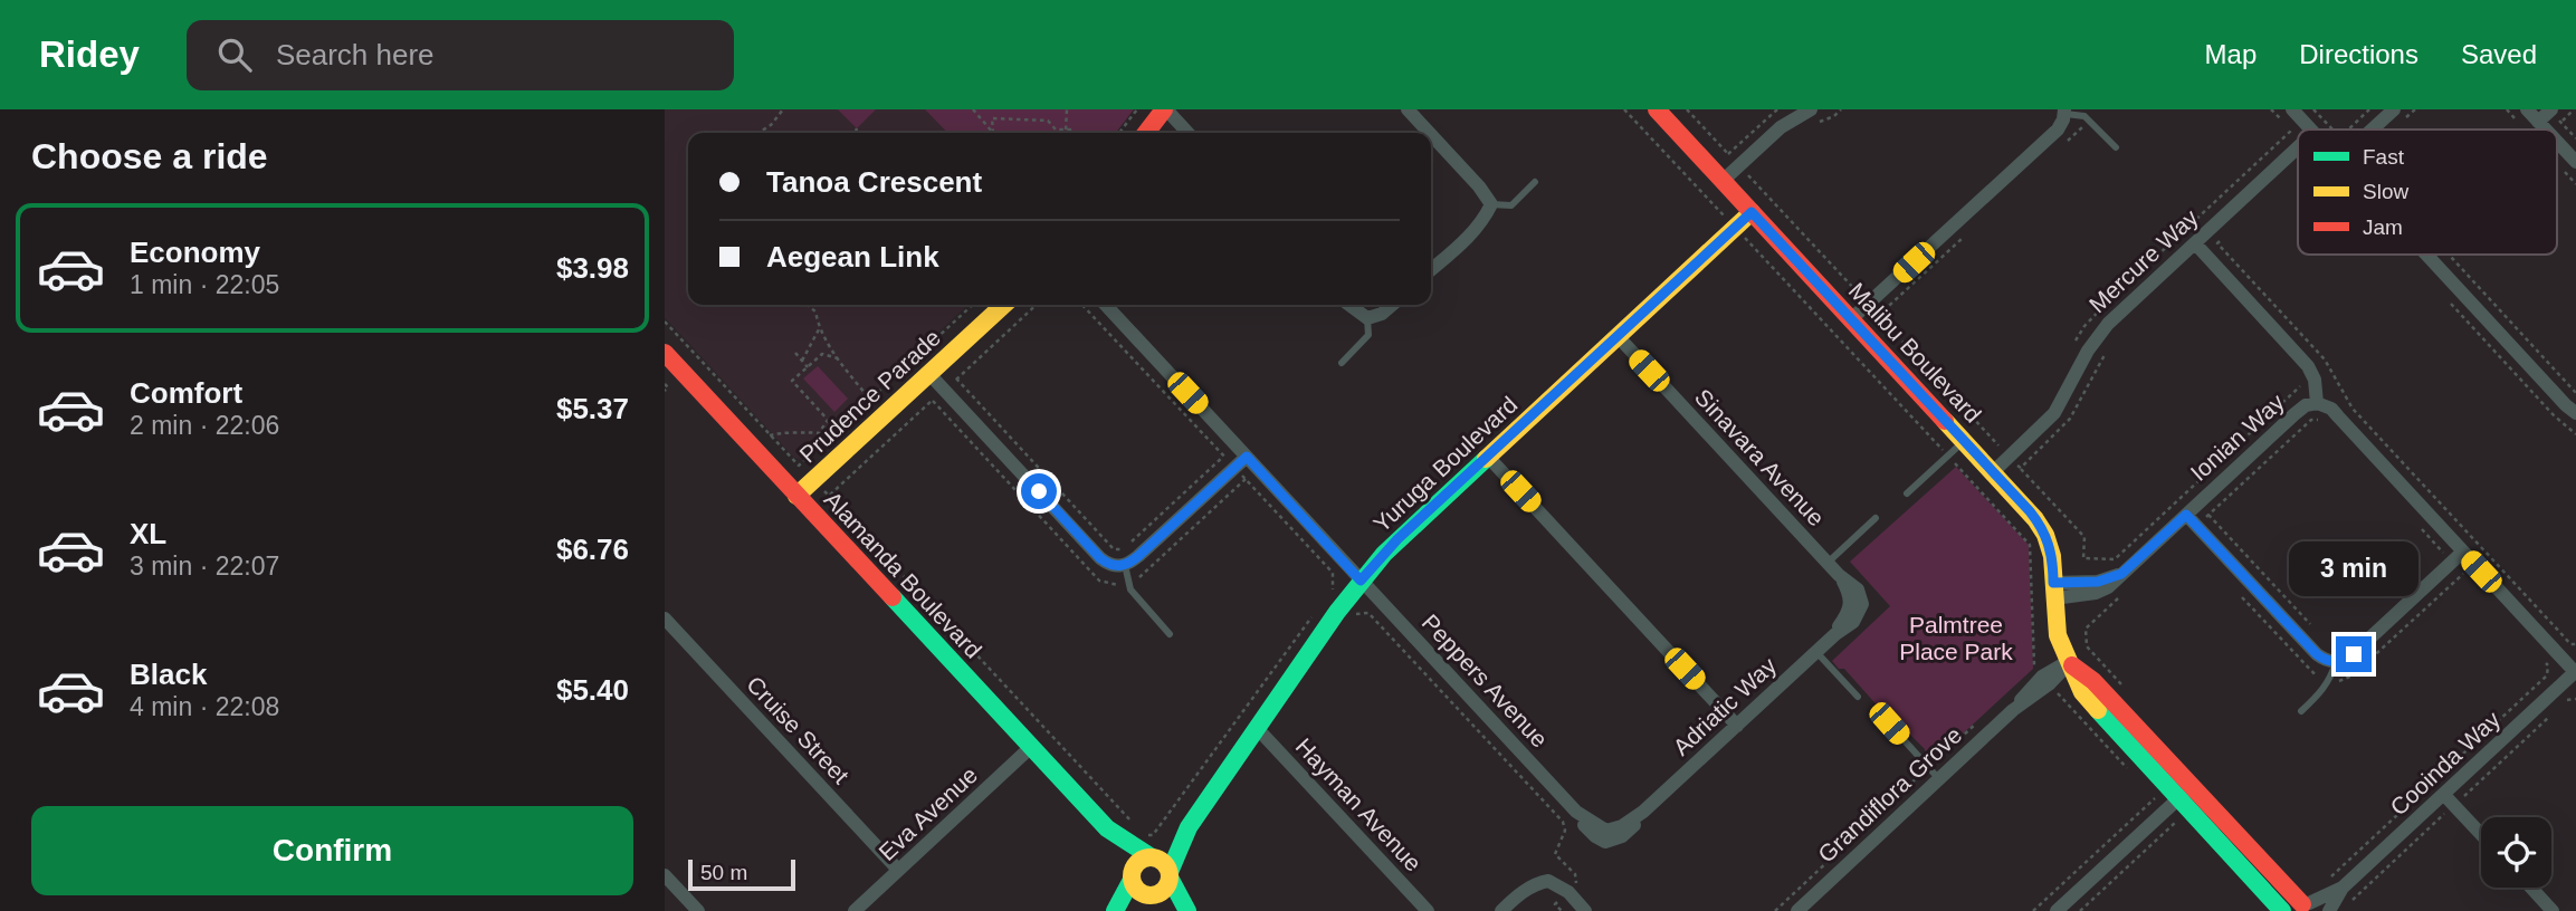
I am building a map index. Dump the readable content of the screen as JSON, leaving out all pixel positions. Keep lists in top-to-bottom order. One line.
{"streets":{"street":["Mercure Way","Malibu Boulevard","Prudence Parade","Ionian Way","Sinavara Avenue","Yuruga Boulevard","Alamanda Boulevard","Peppers Avenue","Adriatic Way","Cruise Street","Cooinda Way","Grandiflora Grove","Hayman Avenue","Eva Avenue"]},"crossings":[["Mercure Way","Malibu Boulevard"],["Malibu Boulevard","Ionian Way"],["Malibu Boulevard","Yuruga Boulevard"],["Malibu Boulevard","Grandiflora Grove"],["Prudence Parade","Alamanda Boulevard"],["Sinavara Avenue","Yuruga Boulevard"],["Sinavara Avenue","Adriatic Way"],["Yuruga Boulevard","Alamanda Boulevard"],["Yuruga Boulevard","Peppers Avenue"],["Yuruga Boulevard","Hayman Avenue"],["Alamanda Boulevard","Eva Avenue"],["Peppers Avenue","Adriatic Way"],["Cruise Street","Eva Avenue"]],"parks":["Palmtree Place Park"],"legend":["Fast","Slow","Jam"],"scale_bar":"50 m","page":{"header":"Ridey","search":"Search here","nav":["Map","Directions","Saved"],"heading":"Choose a ride","banner":["Tanoa Crescent","Aegean Link"],"list":[{"name":"Economy","note":"1 min · 22:05","value":"$3.98"},{"name":"Comfort","note":"2 min · 22:06","value":"$5.37"},{"name":"XL","note":"3 min · 22:07","value":"$6.76"},{"name":"Black","note":"4 min · 22:08","value":"$5.40"}],"bubble":"3 min","buttons":"Confirm","scale":"50 m"}}
